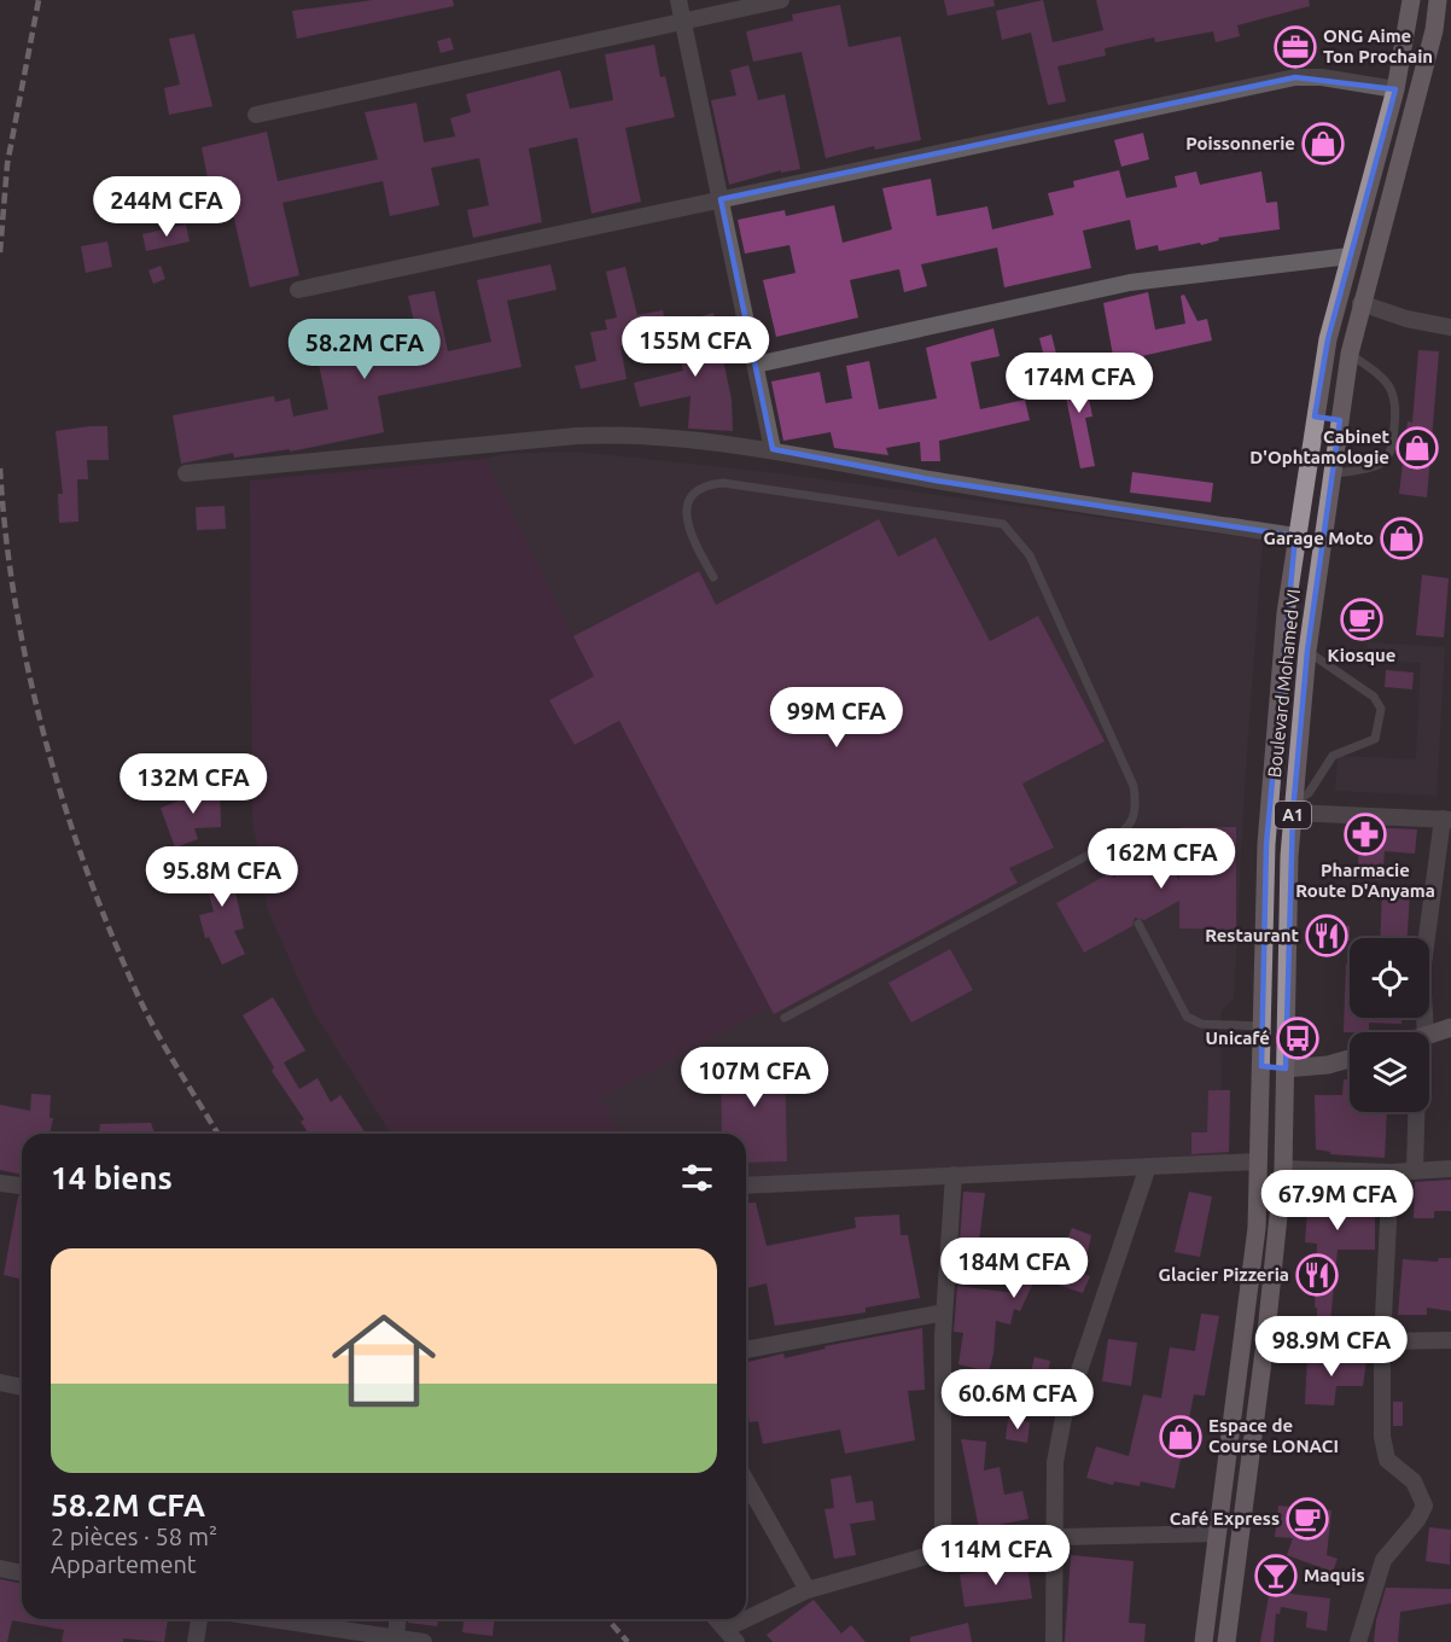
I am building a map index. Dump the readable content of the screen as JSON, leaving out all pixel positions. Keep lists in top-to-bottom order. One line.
{"streets":{"main road":["Boulevard Mohamed VI","A1"]},"places":{"office":["ONG Aime Ton Prochain"],"shop":["Poissonnerie","Cabinet D'Ophtamologie","Garage Moto","Espace de Course LONACI"],"cafe":["Kiosque","Café Express"],"pharmacy":["Pharmacie Route D'Anyama"],"restaurant":["Restaurant","Glacier Pizzeria"],"bus stop":["Unicafé"],"bar":["Maquis"]},"page":{"price":["244M CFA","155M CFA","58.2M CFA","174M CFA","99M CFA","132M CFA","162M CFA","95.8M CFA","107M CFA","67.9M CFA","184M CFA","98.9M CFA","60.6M CFA","114M CFA"],"heading":"14 biens","list":[{"name":"58.2M CFA","note":"2 pièces · 58 m² · Appartement"}]}}
